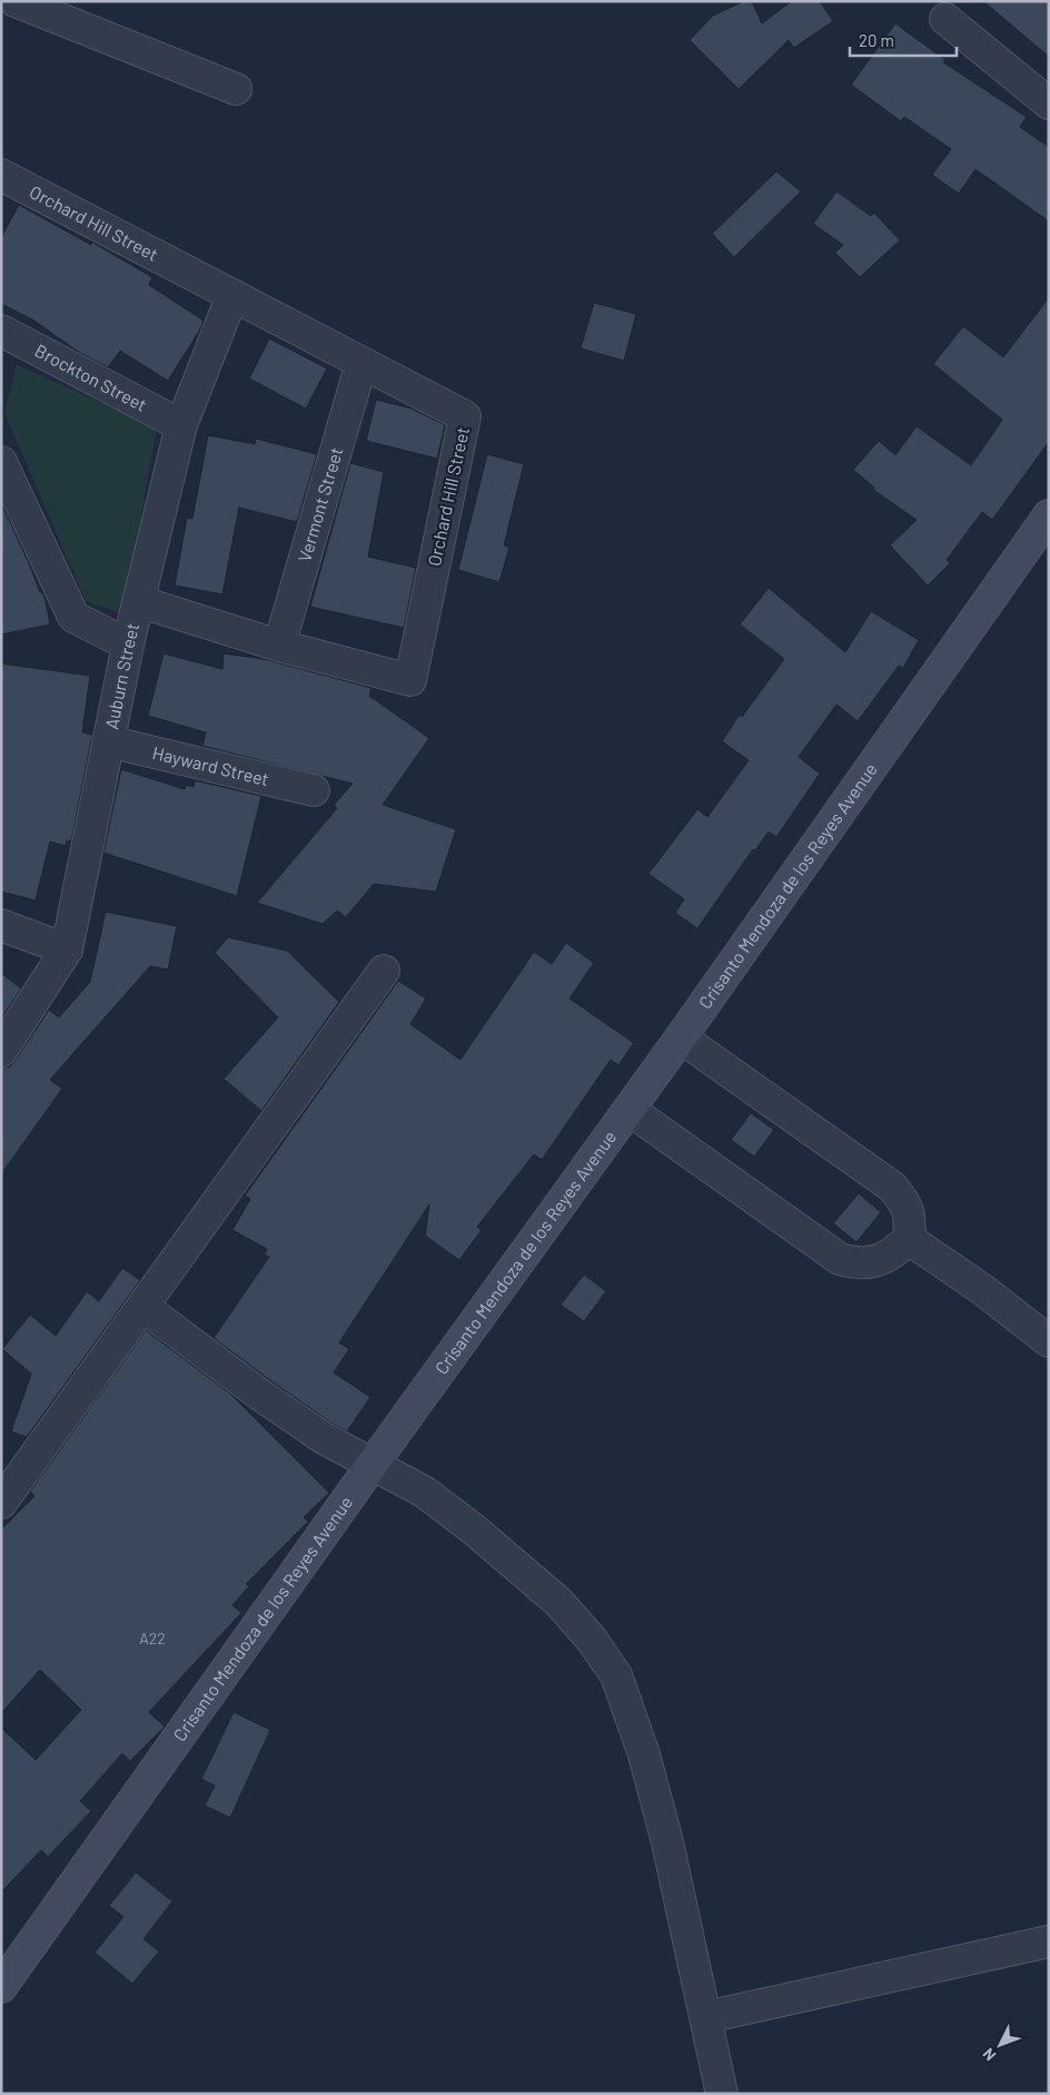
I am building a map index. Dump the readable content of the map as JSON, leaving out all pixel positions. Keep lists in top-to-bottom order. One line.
{"streets":{"main road":["Crisanto Mendoza de los Reyes Avenue"],"street":["Orchard Hill Street","Brockton Street","Vermont Street","Auburn Street","Hayward Street"]},"crossings":[["Orchard Hill Street","Vermont Street"],["Orchard Hill Street","Auburn Street"],["Brockton Street","Auburn Street"],["Auburn Street","Hayward Street"]],"house_numbers":["A22"],"scale_bar":"20 m","north":"bottom left"}
